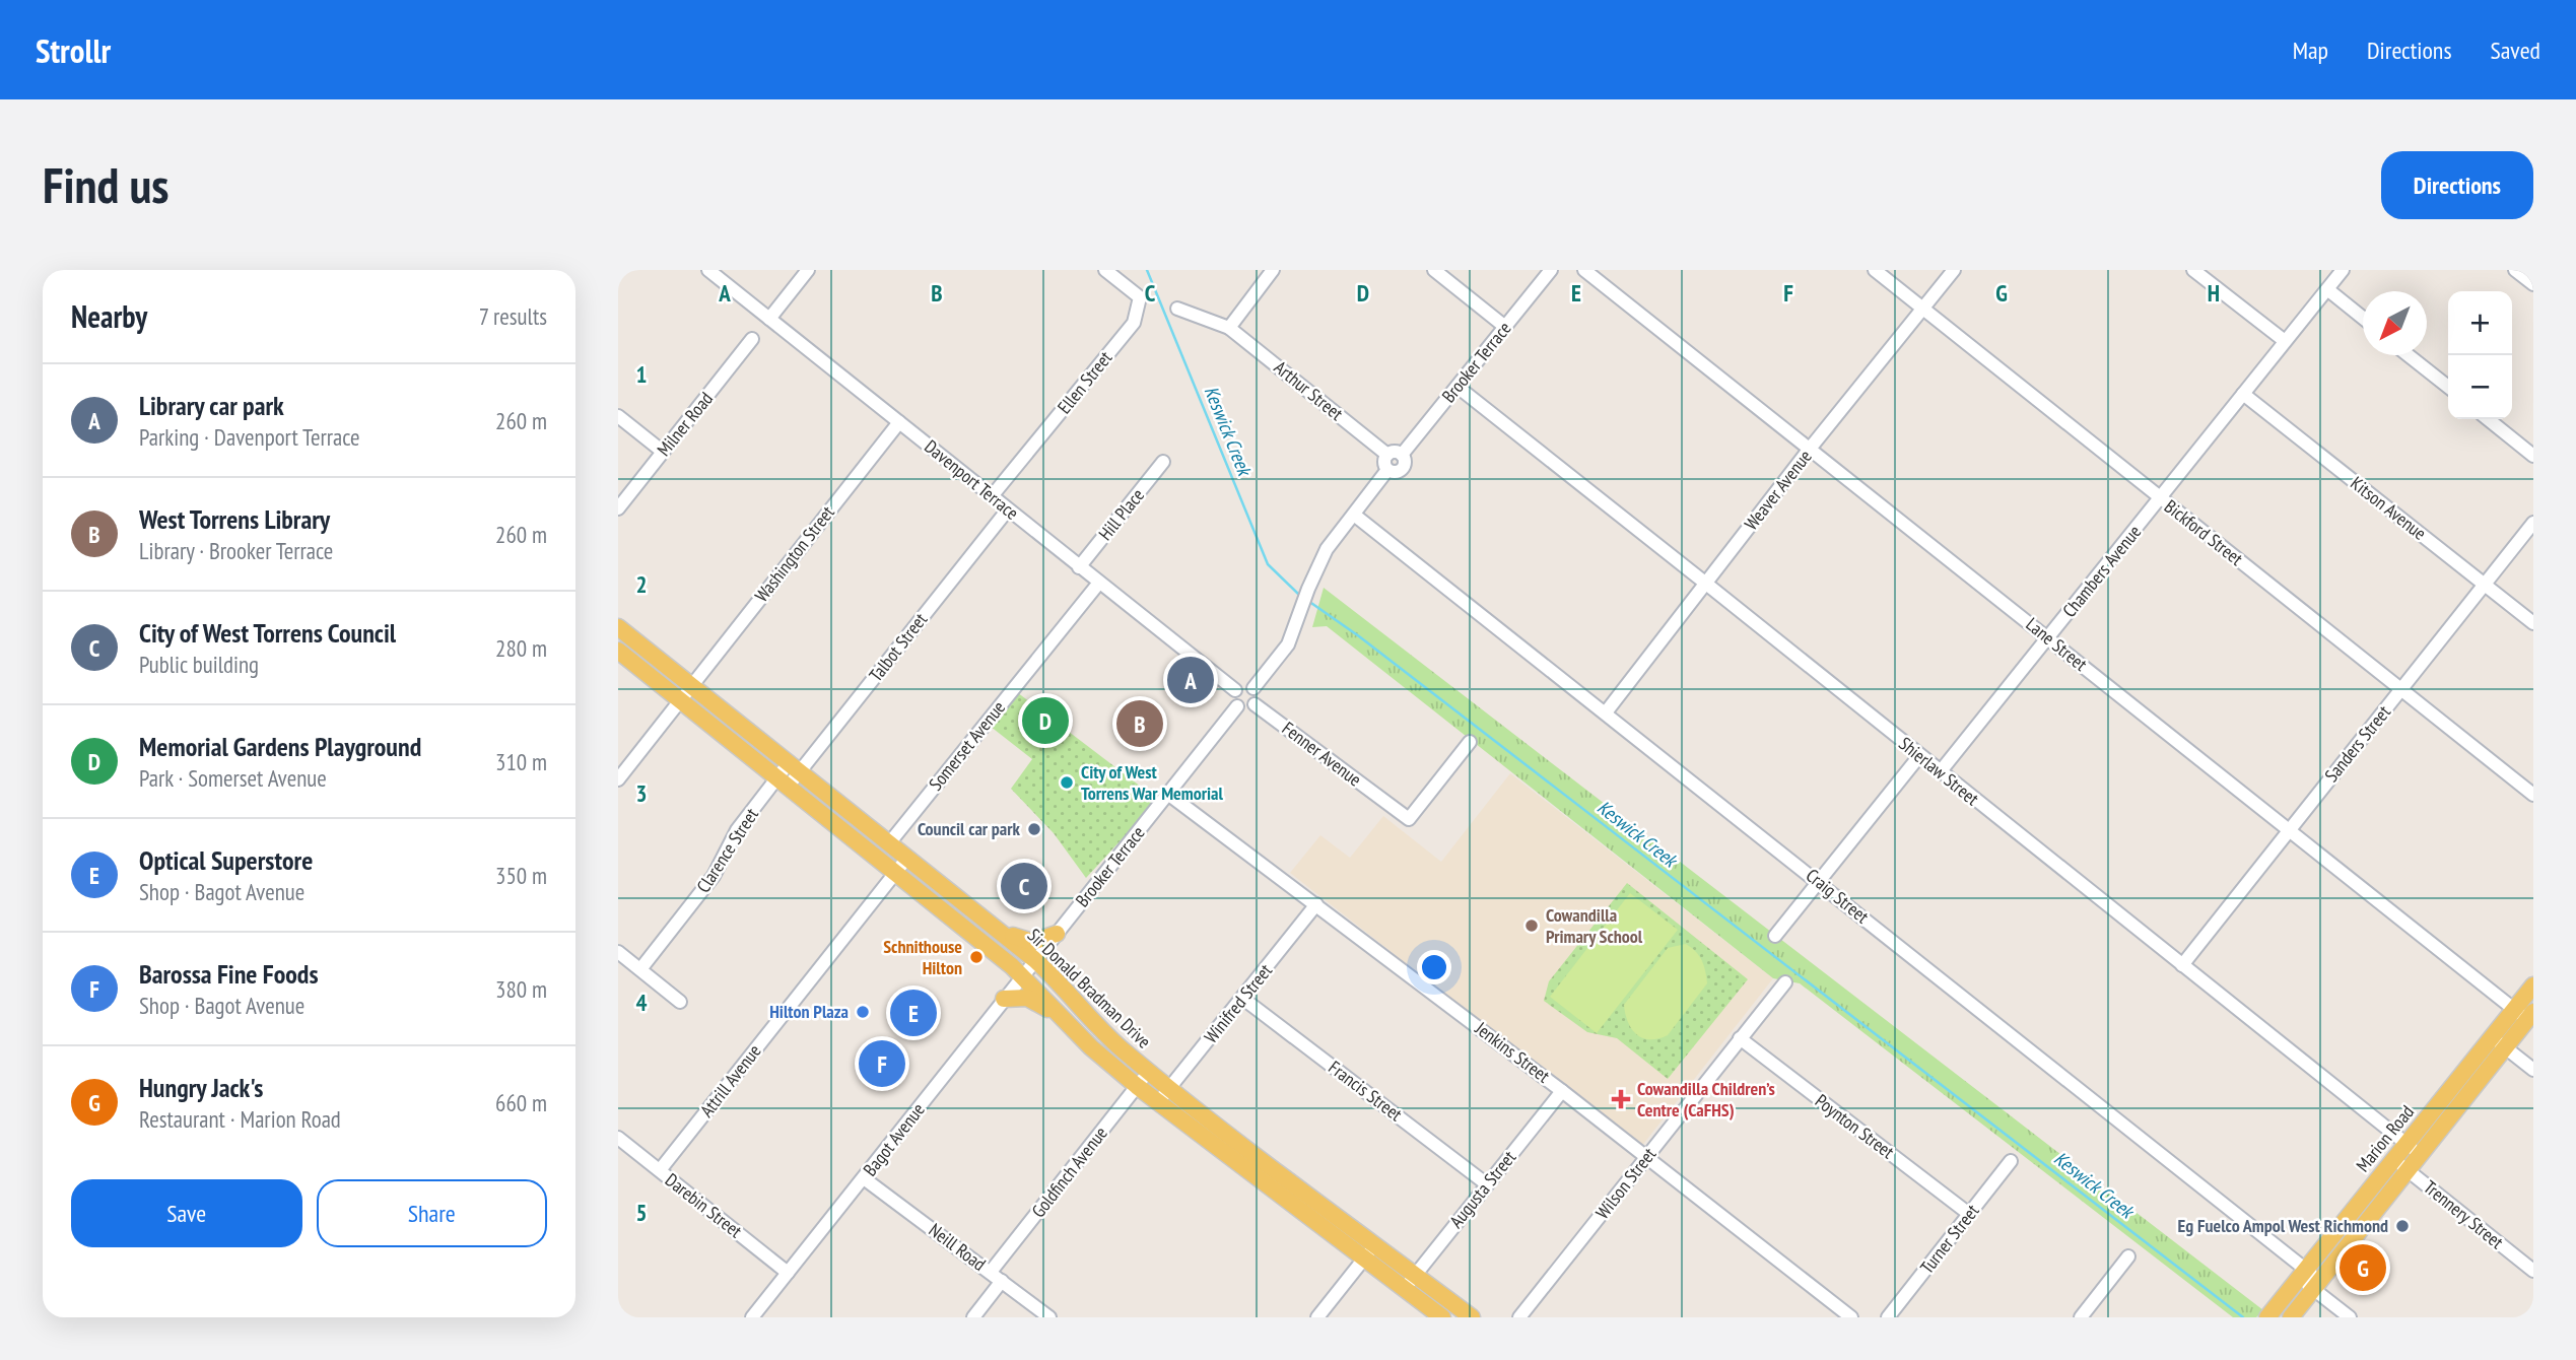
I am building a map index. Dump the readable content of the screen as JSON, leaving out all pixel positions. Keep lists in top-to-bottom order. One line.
{"streets":{"main road":["Sir Donald Bradman Drive","Marion Road"],"street":["Brooker Terrace","Ellen Street","Arthur Street","Milner Road","Davenport Terrace","Weaver Avenue","Kitson Avenue","Hill Place","Bickford Street","Washington Street","Chambers Avenue","Lane Street","Talbot Street","Sanders Street","Somerset Avenue","Fenner Avenue","Shierlaw Street","Clarence Street","Craig Street","Winifred Street","Jenkins Street","Attrill Avenue","Francis Street","Poynton Street","Bagot Avenue","Goldfinch Avenue","Wilson Street","Augusta Street","Darebin Street","Trennery Street","Turner Street","Neill Road"]},"crossings":[["Brooker Terrace","Arthur Street"],["Brooker Terrace","Davenport Terrace"],["Brooker Terrace","Fenner Avenue"],["Brooker Terrace","Shierlaw Street"],["Brooker Terrace","Sir Donald Bradman Drive"],["Brooker Terrace","Jenkins Street"],["Brooker Terrace","Bagot Avenue"],["Ellen Street","Davenport Terrace"],["Davenport Terrace","Hill Place"],["Davenport Terrace","Washington Street"],["Davenport Terrace","Talbot Street"],["Davenport Terrace","Somerset Avenue"],["Davenport Terrace","Fenner Avenue"],["Weaver Avenue","Bickford Street"],["Weaver Avenue","Lane Street"],["Weaver Avenue","Shierlaw Street"],["Weaver Avenue","Craig Street"],["Kitson Avenue","Chambers Avenue"],["Kitson Avenue","Sanders Street"],["Bickford Street","Chambers Avenue"],["Bickford Street","Sanders Street"],["Washington Street","Sir Donald Bradman Drive"],["Chambers Avenue","Lane Street"],["Chambers Avenue","Shierlaw Street"],["Lane Street","Sanders Street"],["Lane Street","Marion Road"],["Talbot Street","Clarence Street"],["Talbot Street","Sir Donald Bradman Drive"],["Sanders Street","Shierlaw Street"],["Somerset Avenue","Sir Donald Bradman Drive"],["Shierlaw Street","Marion Road"],["Clarence Street","Sir Donald Bradman Drive"],["Craig Street","Marion Road"],["Sir Donald Bradman Drive","Winifred Street"],["Sir Donald Bradman Drive","Attrill Avenue"],["Sir Donald Bradman Drive","Bagot Avenue"],["Sir Donald Bradman Drive","Goldfinch Avenue"],["Sir Donald Bradman Drive","Augusta Street"],["Winifred Street","Jenkins Street"],["Winifred Street","Francis Street"],["Jenkins Street","Wilson Street"],["Jenkins Street","Augusta Street"],["Attrill Avenue","Darebin Street"],["Francis Street","Augusta Street"],["Poynton Street","Wilson Street"],["Poynton Street","Turner Street"],["Marion Road","Trennery Street"],["Bagot Avenue","Darebin Street"],["Bagot Avenue","Neill Road"],["Goldfinch Avenue","Neill Road"]],"water":["Keswick Creek"],"places":{"other":["City of West Torrens War Memorial","Council car park","Cowandilla Primary School","Schnithouse Hilton","Hilton Plaza","Eg Fuelco Ampol West Richmond"],"health":["Cowandilla Children’s Centre (CaFHS)"]},"north":"bottom left","page":{"header":"Strollr","nav":["Map","Directions","Saved"],"buttons":["Directions",["Save","Share"]],"title":"Find us","heading":["Nearby","7 results"],"map_buttons":["+","−"],"list":[{"mark":"A","name":"Library car park","note":"Parking · Davenport Terrace","value":"260 m"},{"mark":"B","name":"West Torrens Library","note":"Library · Brooker Terrace","value":"260 m"},{"mark":"C","name":"City of West Torrens Council","note":"Public building","value":"280 m"},{"mark":"D","name":"Memorial Gardens Playground","note":"Park · Somerset Avenue","value":"310 m"},{"mark":"E","name":"Optical Superstore","note":"Shop · Bagot Avenue","value":"350 m"},{"mark":"F","name":"Barossa Fine Foods","note":"Shop · Bagot Avenue","value":"380 m"},{"mark":"G","name":"Hungry Jack's","note":"Restaurant · Marion Road","value":"660 m"}],"pins":["A","D","B","C","E","F","G"]},"grid":{"columns":["A","B","C","D","E","F","G","H"],"rows":["1","2","3","4","5"]}}
